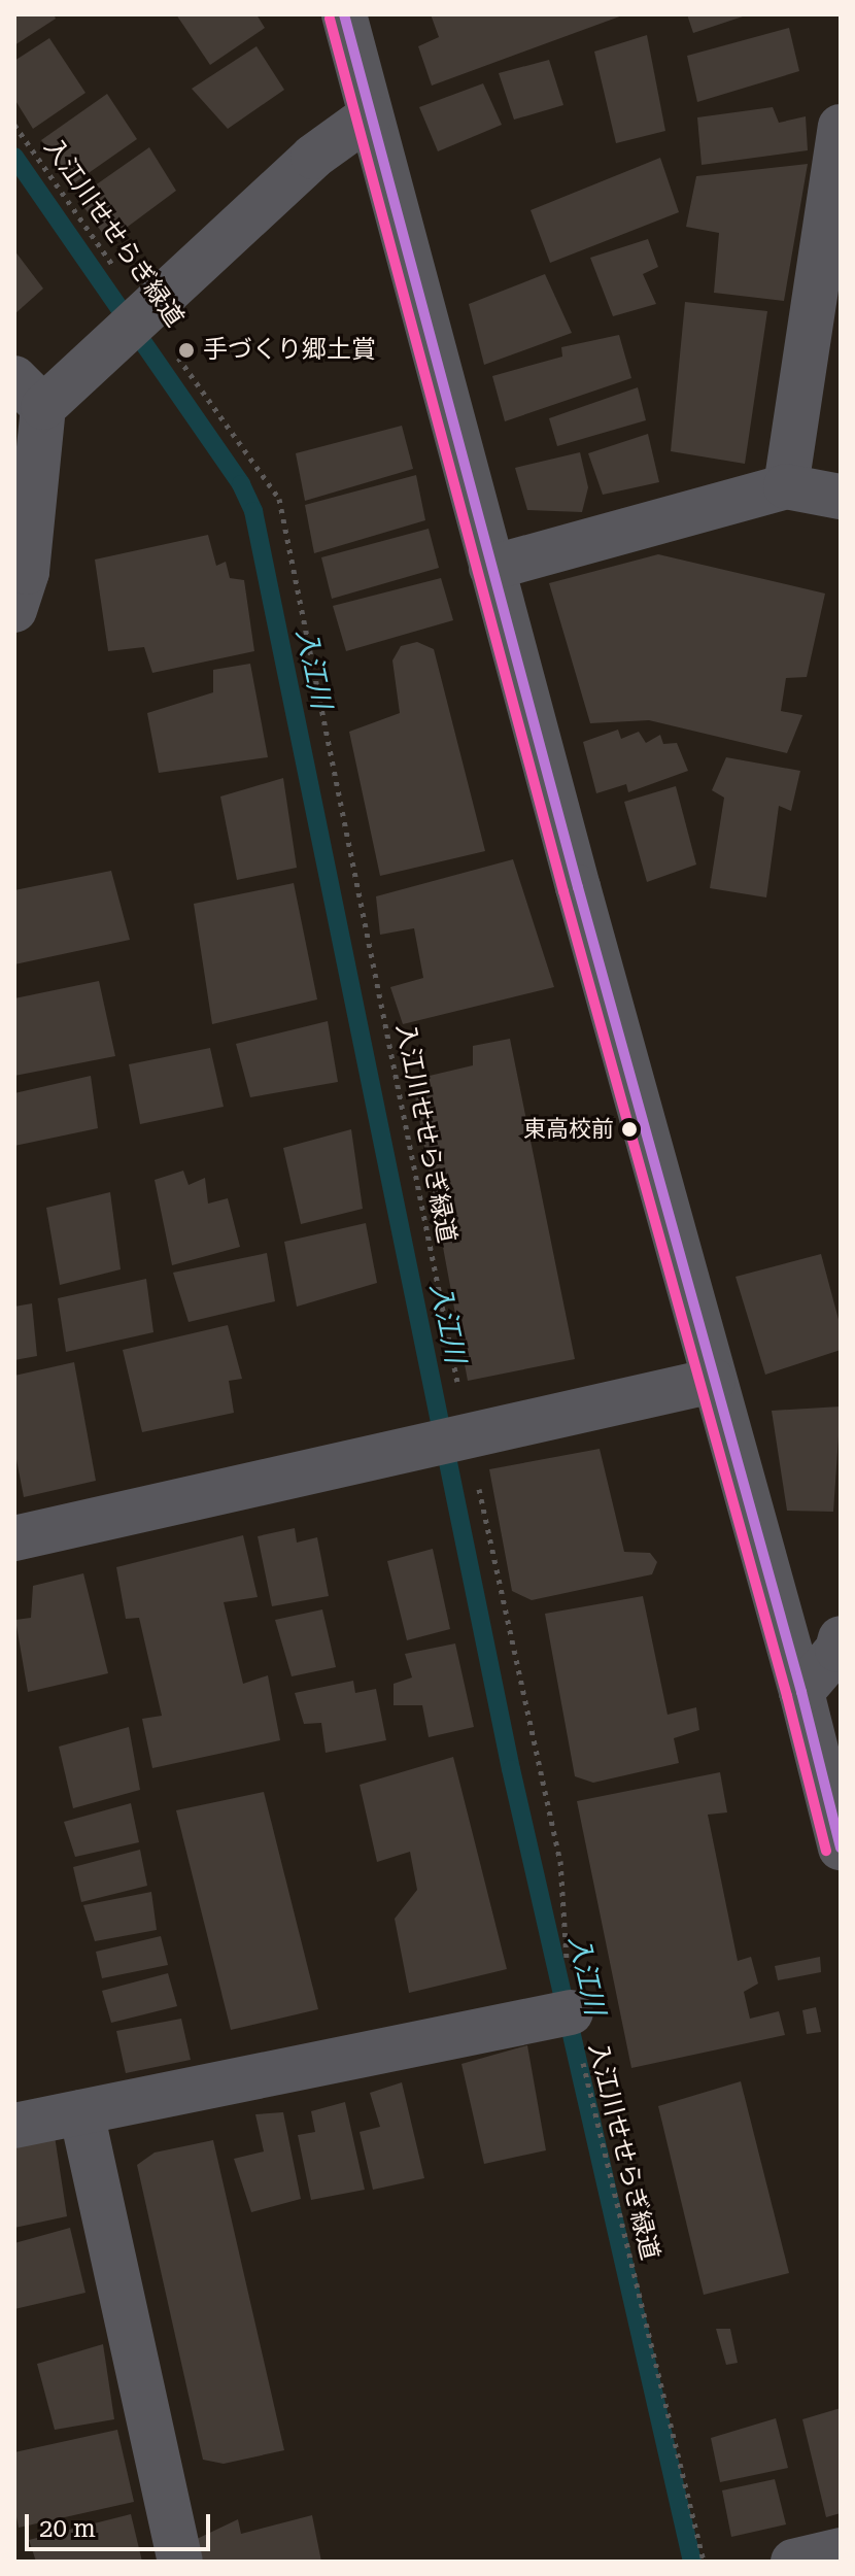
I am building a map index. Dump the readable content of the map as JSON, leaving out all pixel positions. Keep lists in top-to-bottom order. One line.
{"streets":{"path":["入江川せせらぎ緑道"]},"water":["入江川"],"places":["手づくり郷土賞","東高校前"],"scale_bar":"20 m"}
